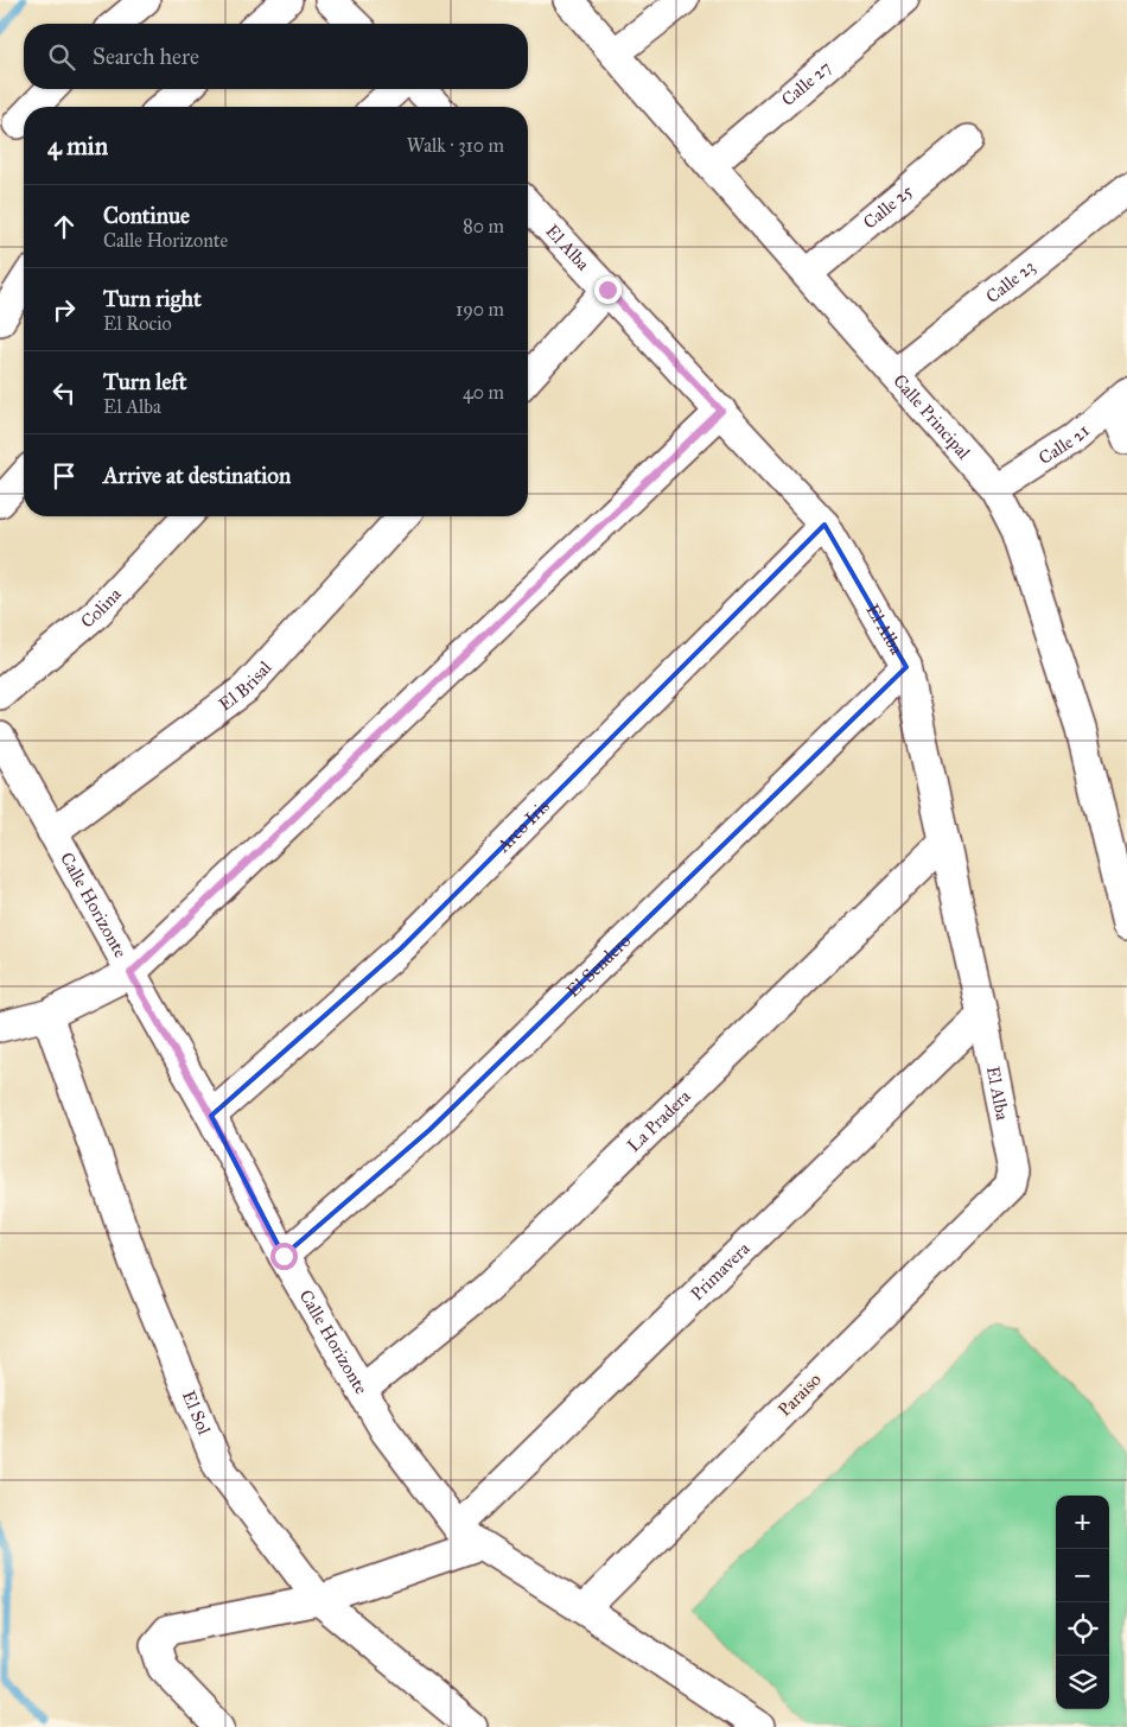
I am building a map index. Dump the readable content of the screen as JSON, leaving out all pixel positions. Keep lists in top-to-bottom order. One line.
{"streets":{"street":["Calle 27","Calle 25","El Alba","Calle 23","Calle Principal","Calle 21","Colina","El Brisal","Arco Iris","Calle Horizonte","El Sendero","La Pradera","Primavera","Paraiso","El Sol"]},"crossings":[["Calle 27","Calle Principal"],["Calle 25","Calle Principal"],["El Alba","Arco Iris"],["El Alba","El Sendero"],["El Alba","La Pradera"],["El Alba","Primavera"],["El Alba","Paraiso"],["Calle 23","Calle Principal"],["Calle Principal","Calle 21"],["El Brisal","Calle Horizonte"],["Arco Iris","Calle Horizonte"],["Calle Horizonte","El Sendero"],["Calle Horizonte","La Pradera"],["Calle Horizonte","Primavera"],["Calle Horizonte","Paraiso"]],"page":{"search":"Search here","heading":["4 min","Walk · 310 m"],"list":[["Continue","Calle Horizonte","80 m"],["Turn right","El Rocio","190 m"],["Turn left","El Alba","40 m"],"Arrive at destination"],"map_buttons":["+","−"]}}
